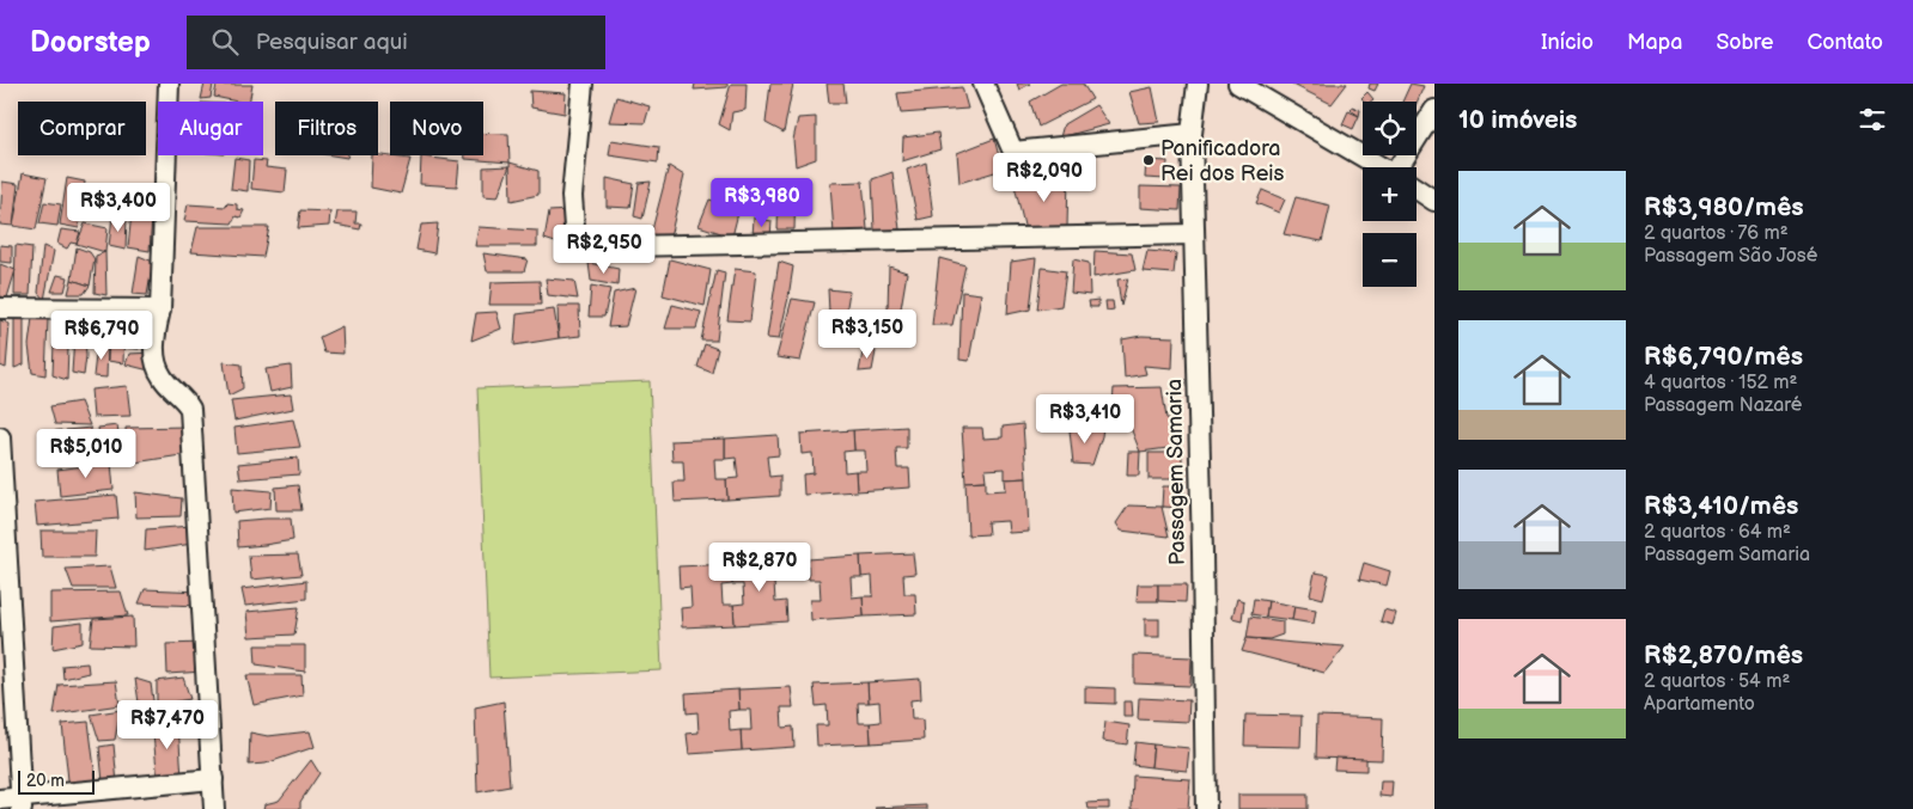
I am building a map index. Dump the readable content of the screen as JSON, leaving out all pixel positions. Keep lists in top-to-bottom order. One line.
{"streets":{"street":["Passagem Samaria"]},"places":["Panificadora Rei dos Reis"],"scale_bar":"20 m","page":{"header":"Doorstep","search":"Pesquisar aqui","nav":["Início","Mapa","Sobre","Contato"],"heading":"10 imóveis","map_buttons":["+","−"],"chip":["Comprar","Alugar","Filtros","Novo"],"price":["R$2,090","R$3,980","R$3,400","R$2,950","R$3,150","R$6,790","R$3,410","R$5,010","R$2,870","R$7,470"],"list":[{"name":"R$3,980/mês","note":"2 quartos · 76 m² · Passagem São José"},{"name":"R$6,790/mês","note":"4 quartos · 152 m² · Passagem Nazaré"},{"name":"R$3,410/mês","note":"2 quartos · 64 m² · Passagem Samaria"},{"name":"R$2,870/mês","note":"2 quartos · 54 m² · Apartamento"}],"scale":"20 m"}}
